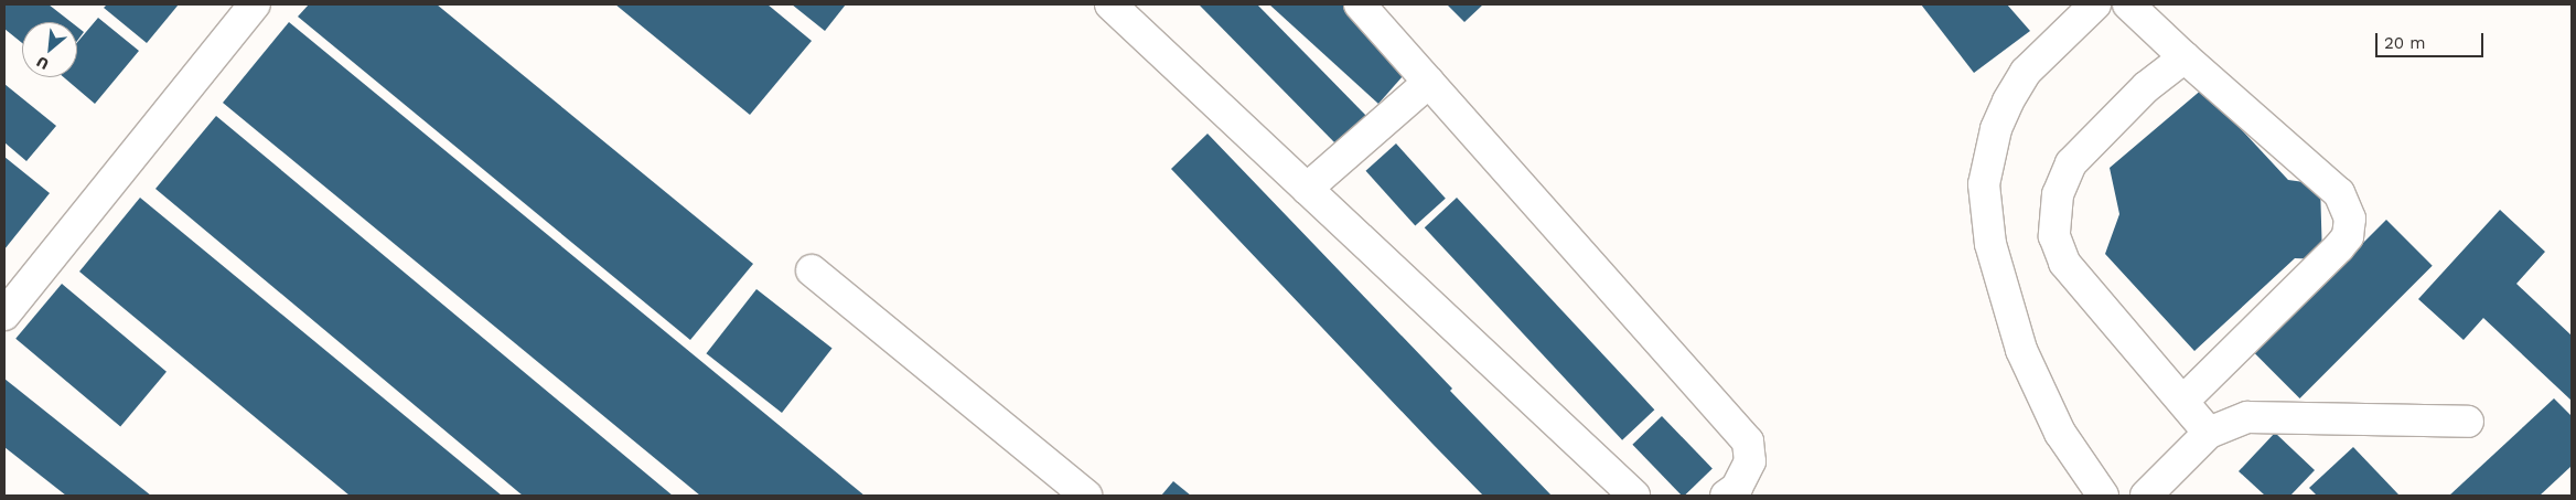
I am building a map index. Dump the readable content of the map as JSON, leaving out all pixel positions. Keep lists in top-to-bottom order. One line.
{"scale_bar":"20 m","north":"bottom left"}
